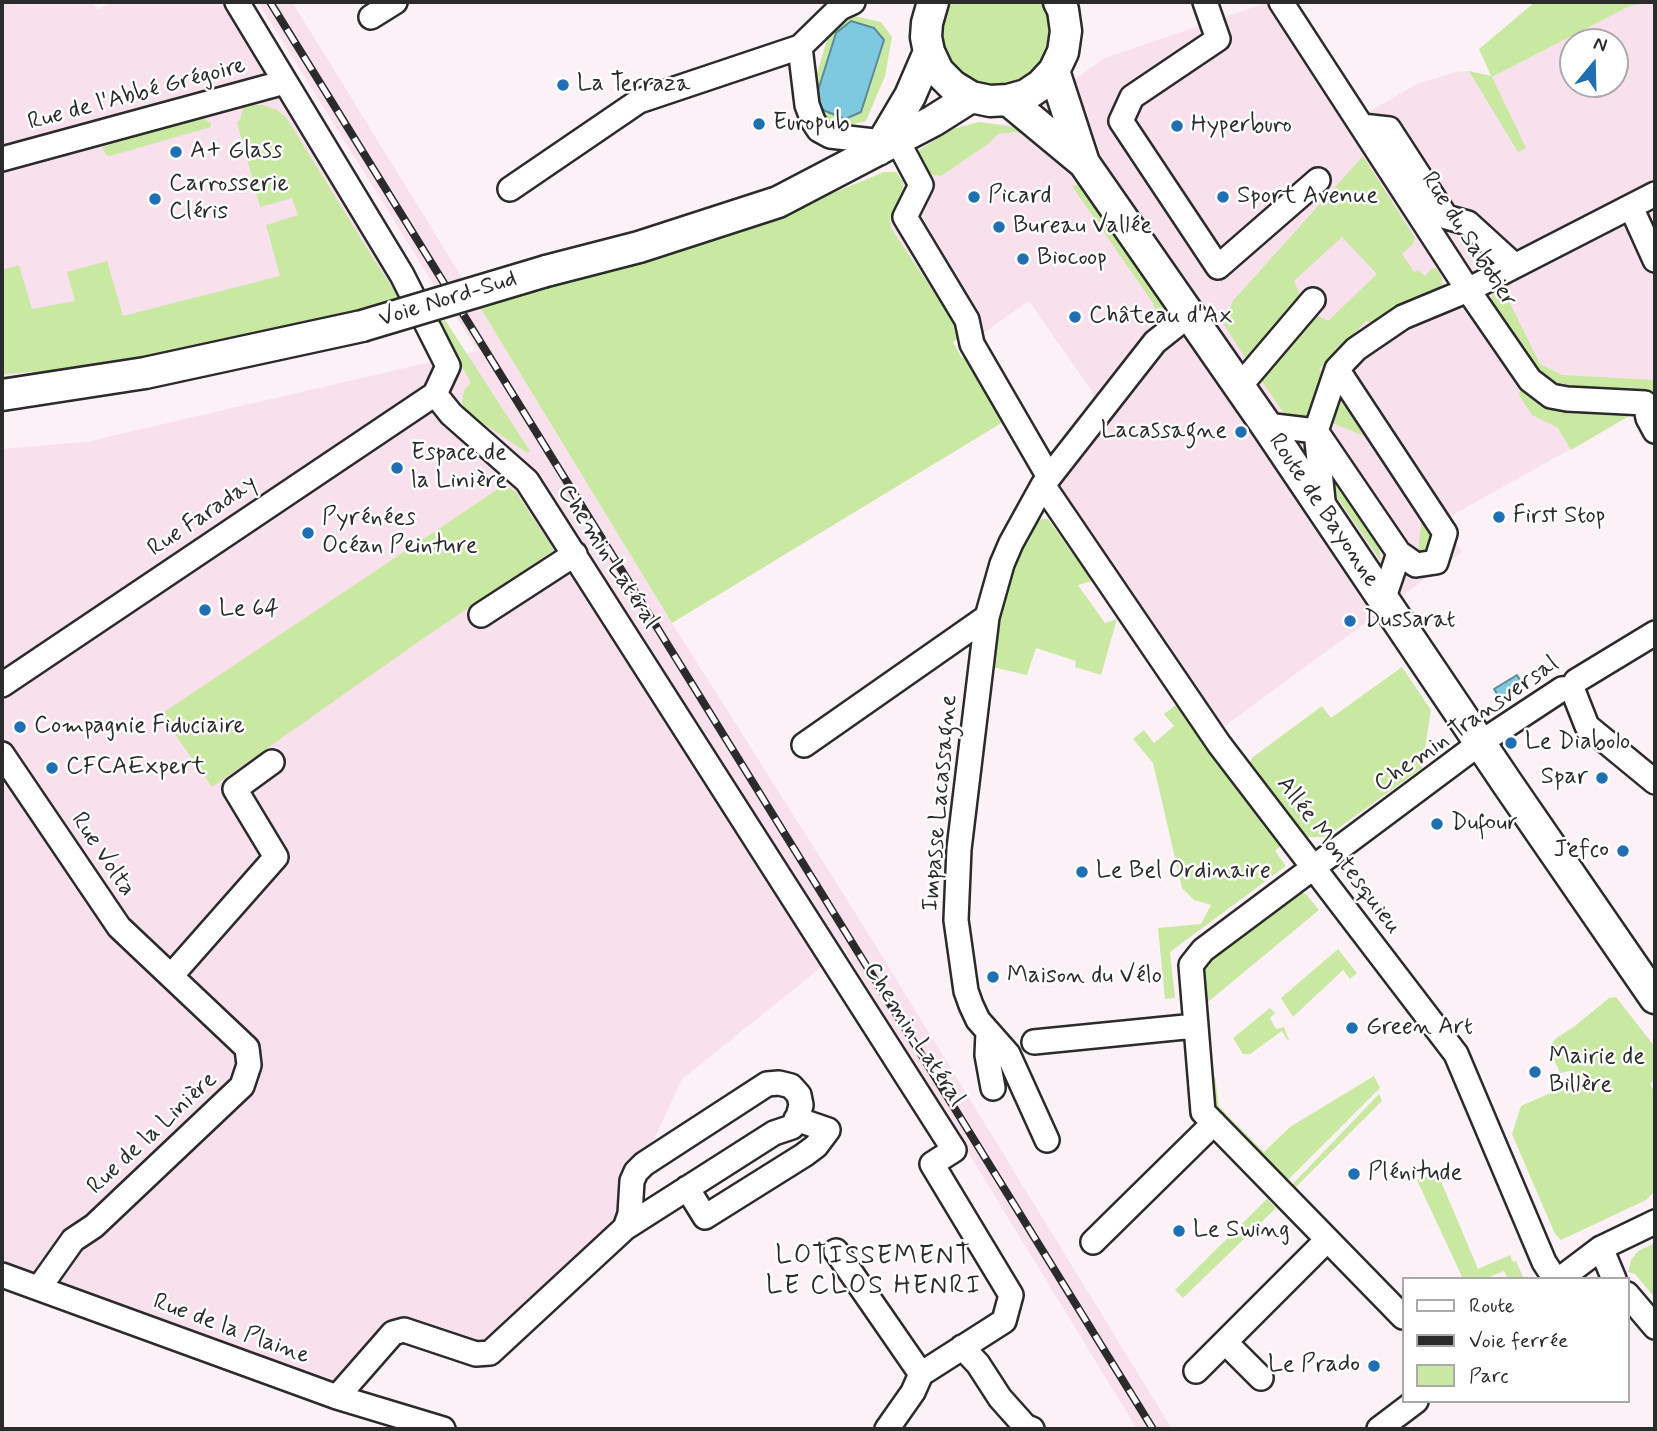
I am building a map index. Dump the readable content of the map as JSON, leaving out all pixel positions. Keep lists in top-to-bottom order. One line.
{"streets":{"main road":["Voie Nord-Sud","Route de Bayonne"],"street":["Rue de l'Abbé Grégoire","Rue du Sabotier","Rue Faraday","Chemin Latéral","Chemin Transversal","Impasse Lacassagne","Rue Volta","Allée Montesquieu","Rue de la Linière","Rue de la Plaine"]},"crossings":[["Voie Nord-Sud","Allée Montesquieu"],["Route de Bayonne","Chemin Transversal"],["Route de Bayonne","Impasse Lacassagne"],["Rue Faraday","Chemin Latéral"],["Chemin Transversal","Allée Montesquieu"],["Impasse Lacassagne","Allée Montesquieu"],["Rue Volta","Rue de la Linière"],["Rue de la Linière","Rue de la Plaine"]],"districts":["LOTISSEMENT LE CLOS HENRI"],"places":["La Terraza","Europub","Hyperburo","A+ Glass","Picard","Sport Avenue","Carrosserie Cléris","Bureau Vallée","Biocoop","Château d'Ax","Lacassagne","Espace de la Linière","First Stop","Pyrénées Océan Peinture","Le 64","Dussarat","Compagnie Fiduciaire","Le Diabolo","CFCAExpert","Spar","Dufour","Jefco","Le Bel Ordinaire","Maison du Vélo","Green Art","Mairie de Billère","Plénitude","Le Swing","Le Prado"],"legend":["Route","Voie ferrée","Parc"],"north":"top"}
